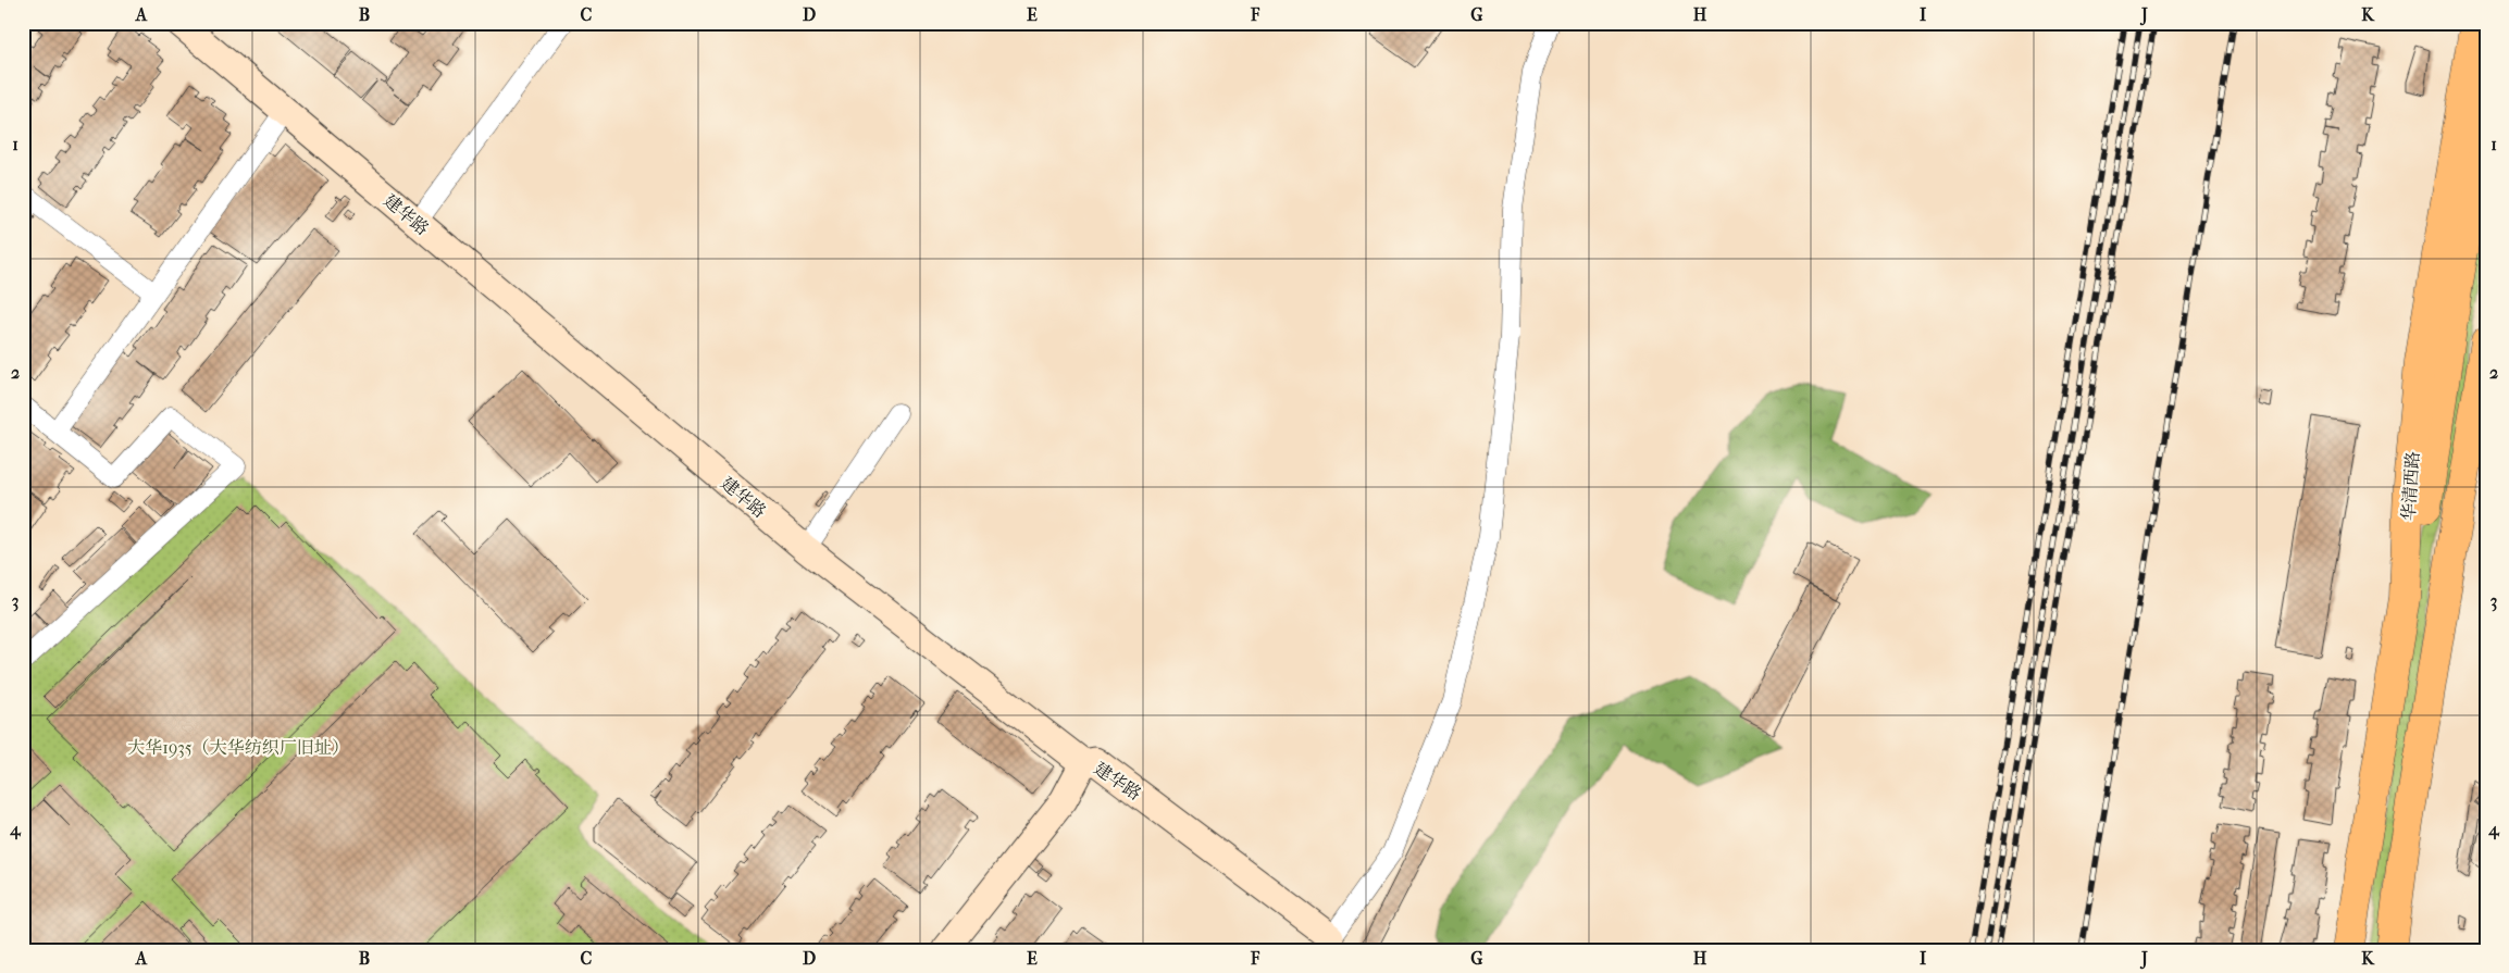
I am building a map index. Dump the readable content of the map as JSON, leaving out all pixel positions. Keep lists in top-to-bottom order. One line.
{"streets":{"main road":["华清西路"],"street":["建华路"]},"parks":["大华1935（大华纺织厂旧址）"],"grid":{"columns":["A","B","C","D","E","F","G","H","I","J","K"],"rows":["1","2","3","4"]}}
